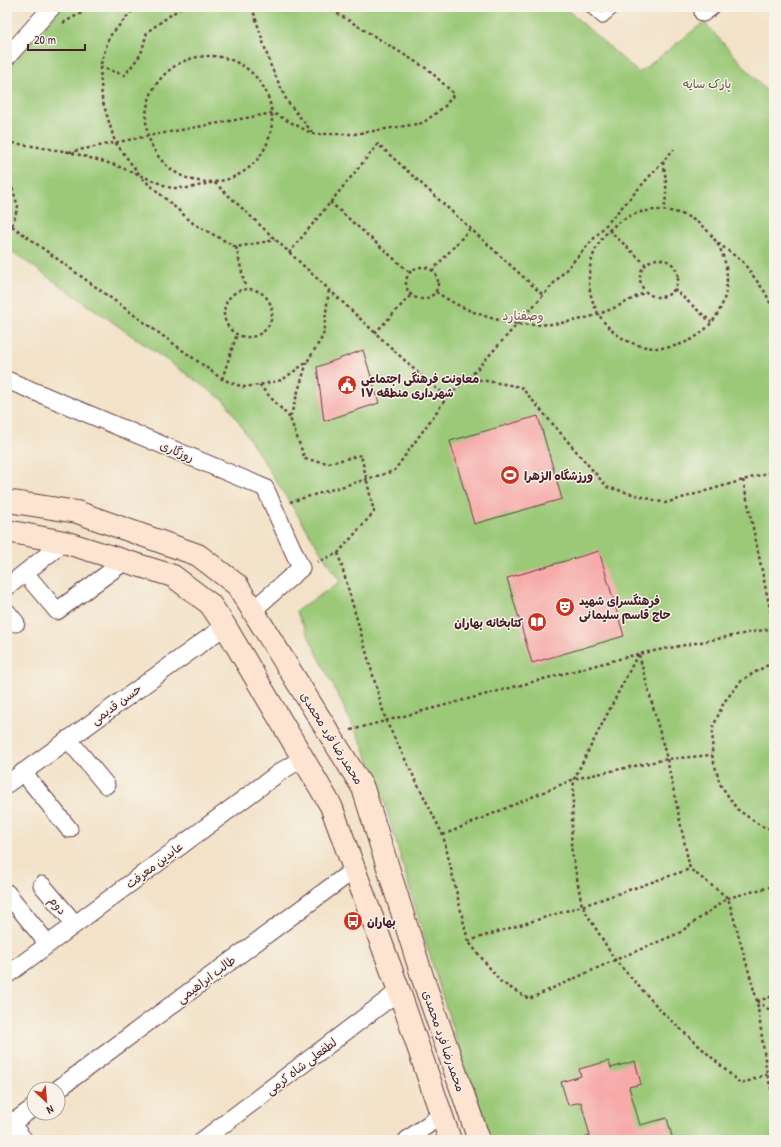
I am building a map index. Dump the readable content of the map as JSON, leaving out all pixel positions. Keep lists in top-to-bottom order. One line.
{"streets":{"main road":["محمدرضا فرد محمدی"],"street":["روزگاری","حسن قدیمی","عابدین معرفت","دوم","طالب ابراهیمی","لطفعلی شاه کرمی"]},"crossings":[["عابدین معرفت","دوم"]],"districts":["وصفنارد"],"parks":["پارک سایه"],"places":{"public building":["معاونت فرهنگی اجتماعی شهرداری منطقه ۱۷"],"sports":["ورزشگاه الزهرا"],"theatre":["فرهنگسرای شهید حاج قاسم سلیمانی"],"library":["کتابخانه بهاران"],"bus stop":["بهاران"]},"scale_bar":"20 m","north":"bottom right"}
